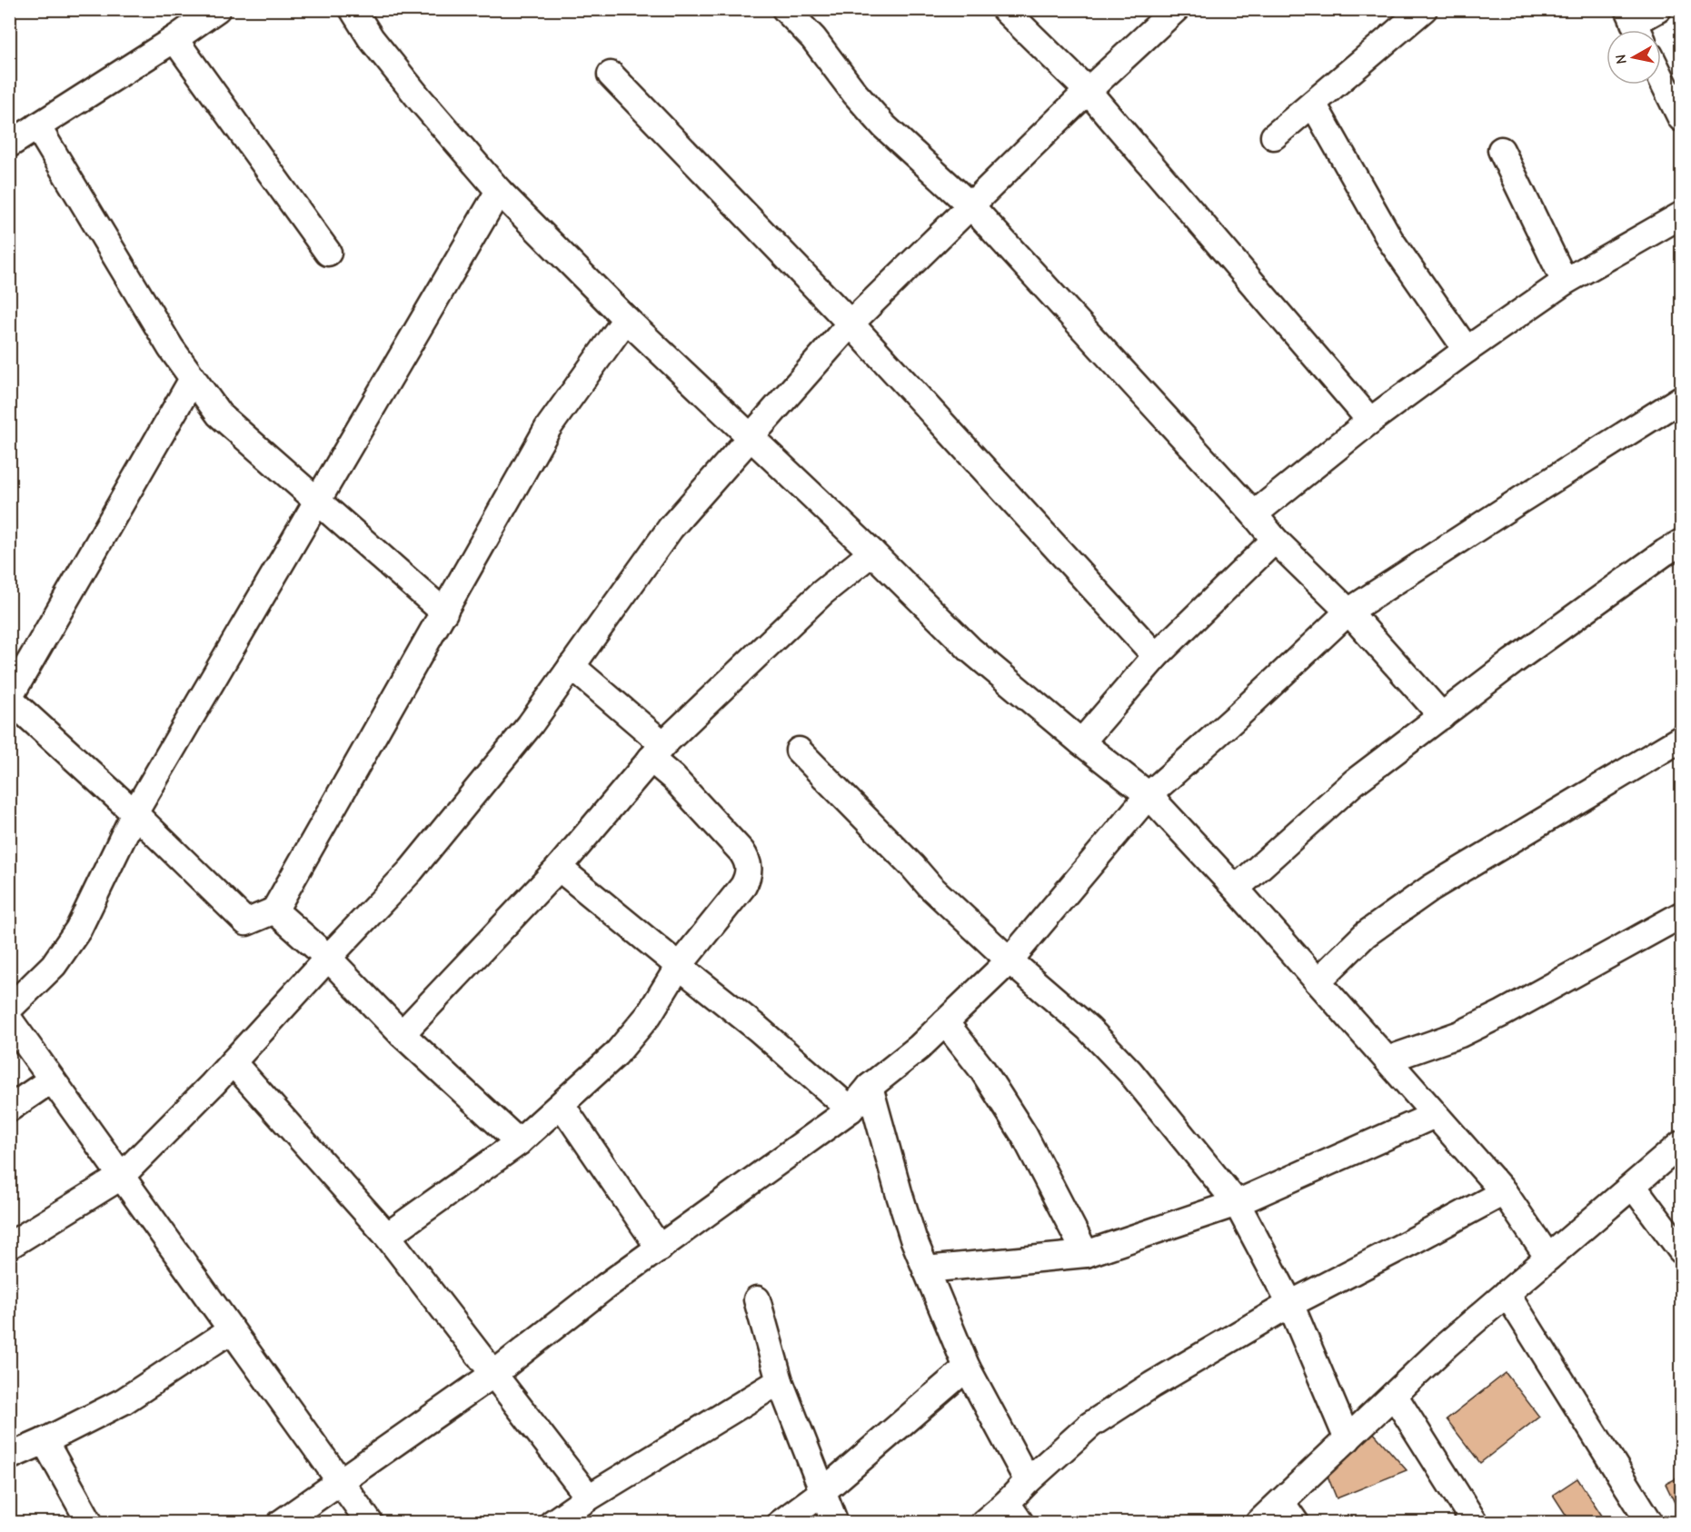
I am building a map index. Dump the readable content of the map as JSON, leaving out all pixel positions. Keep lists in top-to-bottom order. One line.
{"north":"left"}
